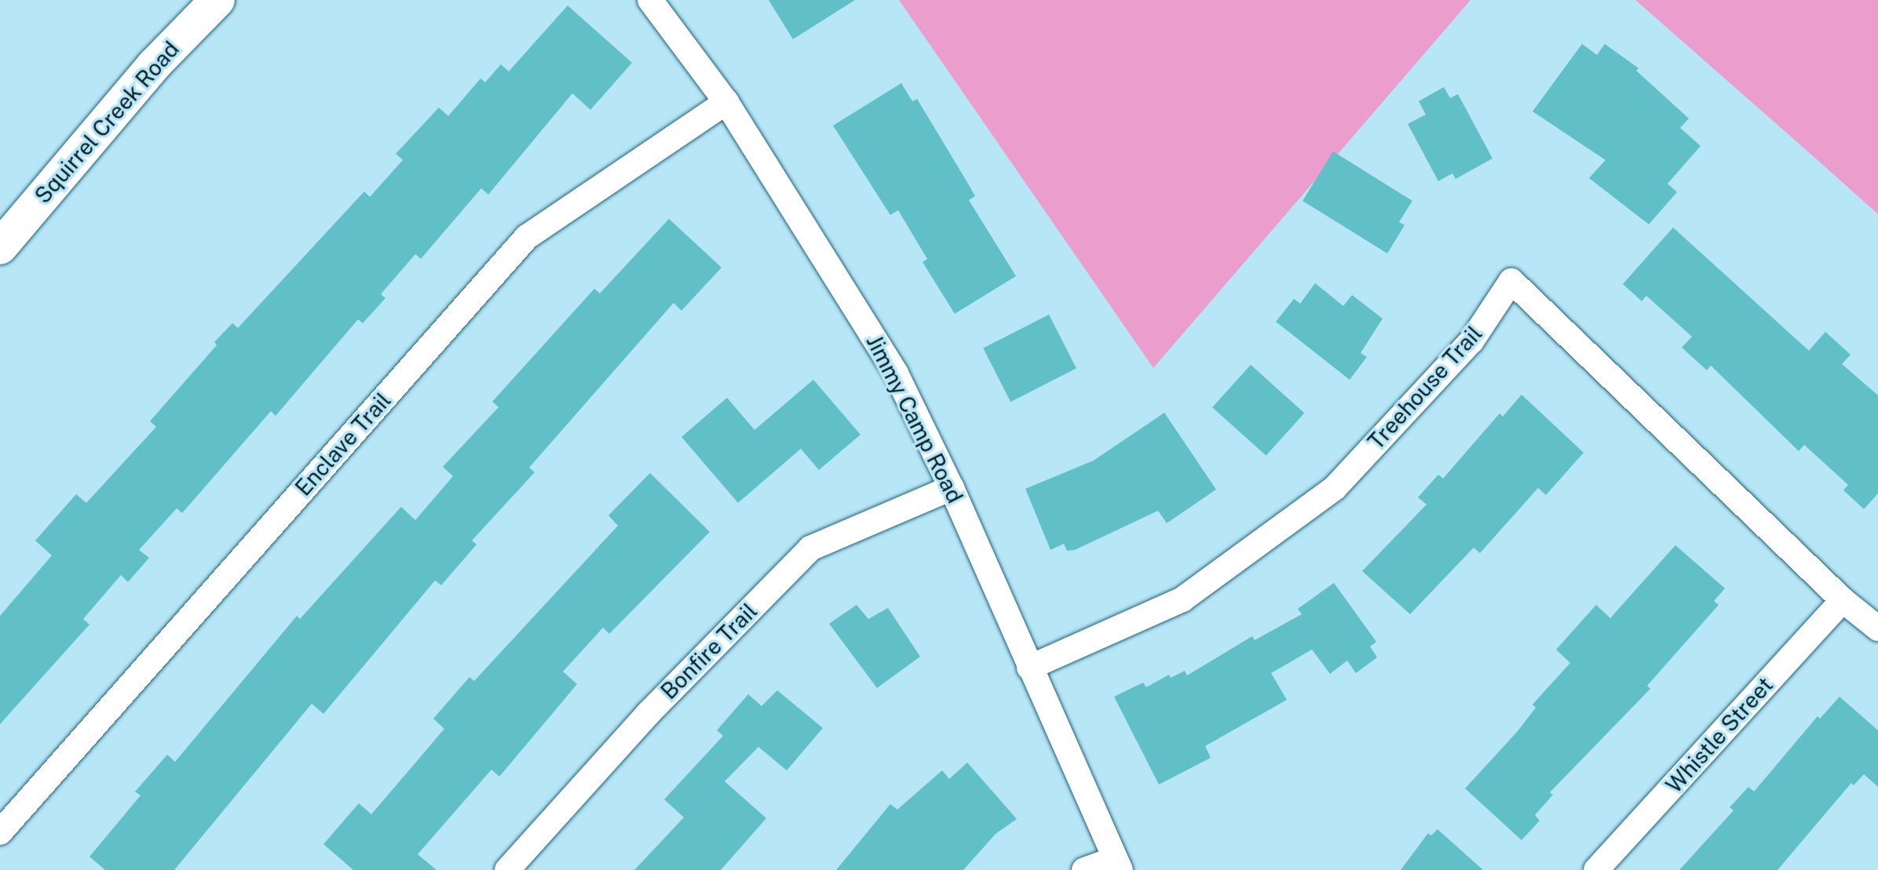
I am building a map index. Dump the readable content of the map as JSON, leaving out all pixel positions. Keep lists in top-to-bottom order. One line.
{"streets":{"street":["Squirrel Creek Road","Treehouse Trail","Jimmy Camp Road","Enclave Trail","Bonfire Trail","Whistle Street"]},"crossings":[["Treehouse Trail","Jimmy Camp Road"],["Treehouse Trail","Whistle Street"],["Jimmy Camp Road","Enclave Trail"],["Jimmy Camp Road","Bonfire Trail"]]}
